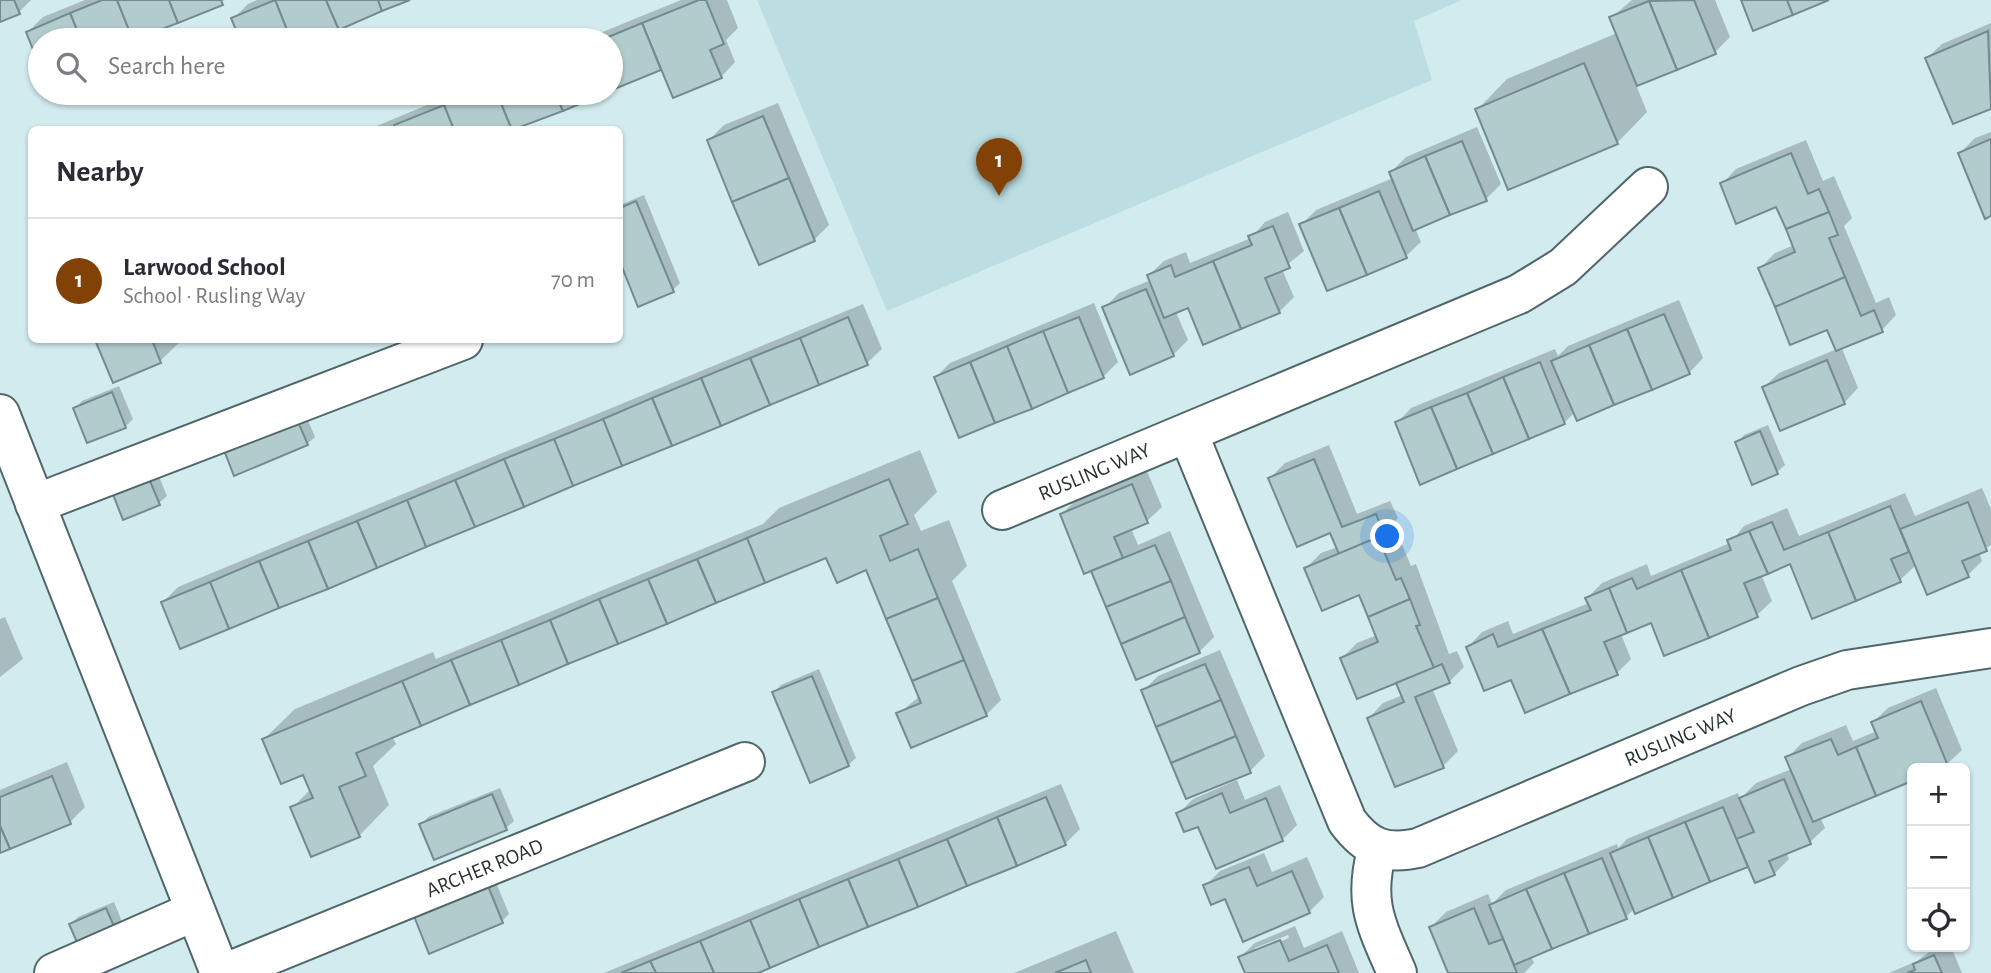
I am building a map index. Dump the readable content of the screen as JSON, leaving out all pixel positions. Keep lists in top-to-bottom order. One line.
{"streets":{"street":["RUSLING WAY","ARCHER ROAD"]},"page":{"search":"Search here","heading":"Nearby","pins":"1","list":[{"mark":"1","name":"Larwood School","note":"School · Rusling Way","value":"70 m"}],"map_buttons":["+","−"]}}
